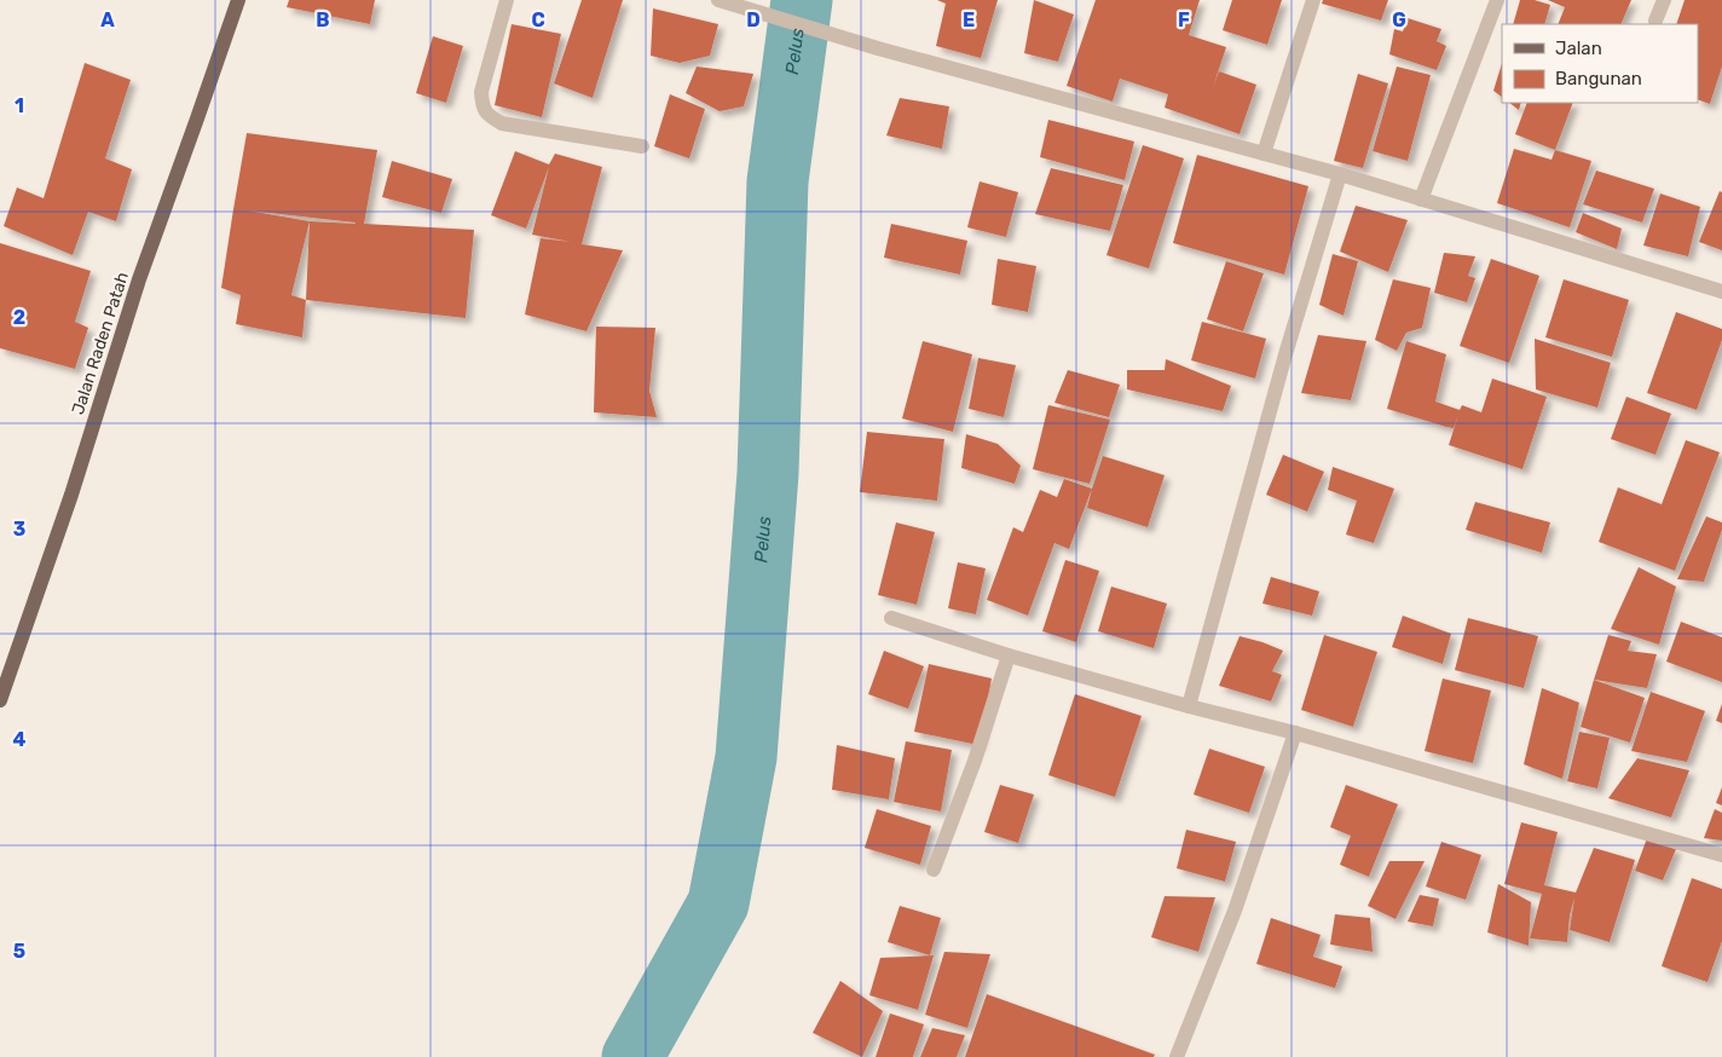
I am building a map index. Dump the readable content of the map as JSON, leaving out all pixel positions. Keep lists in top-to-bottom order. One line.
{"streets":{"main road":["Jalan Raden Patah"]},"water":["Pelus"],"legend":["Jalan","Bangunan"],"grid":{"columns":["A","B","C","D","E","F","G"],"rows":["1","2","3","4","5"]}}
